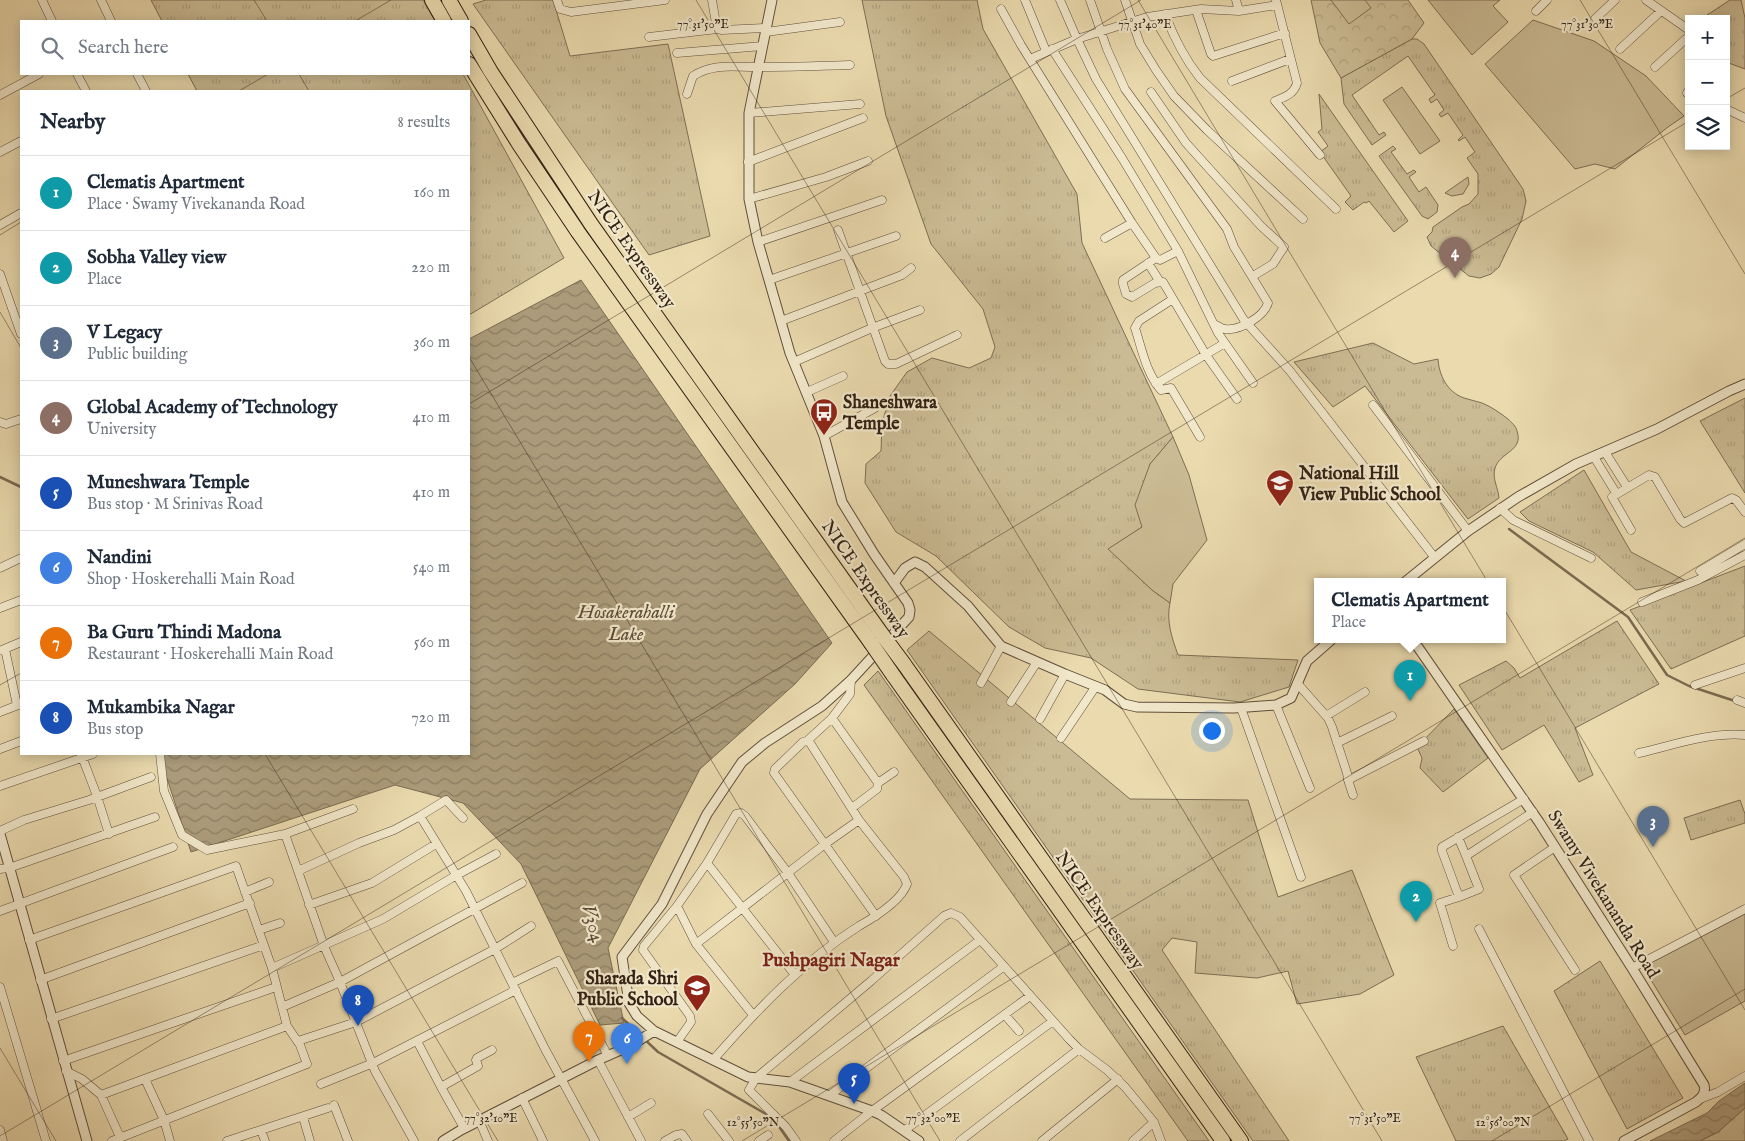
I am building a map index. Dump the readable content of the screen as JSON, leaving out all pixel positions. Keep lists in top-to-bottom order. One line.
{"streets":{"highway":["NICE Expressway"],"street":["Swamy Vivekananda Road"]},"districts":["Pushpagiri Nagar"],"water":["Hosakerahalli Lake","V304"],"places":{"bus stop":["Shaneshwara Temple"],"school or university":["National Hill View Public School","Sharada Shri Public School"]},"page":{"map_buttons":["+","−"],"search":"Search here","heading":["Nearby","8 results"],"list":[{"mark":"1","name":"Clematis Apartment","note":"Place · Swamy Vivekananda Road","value":"160 m"},{"mark":"2","name":"Sobha Valley view","note":"Place","value":"220 m"},{"mark":"3","name":"V Legacy","note":"Public building","value":"360 m"},{"mark":"4","name":"Global Academy of Technology","note":"University","value":"410 m"},{"mark":"5","name":"Muneshwara Temple","note":"Bus stop · M Srinivas Road","value":"410 m"},{"mark":"6","name":"Nandini","note":"Shop · Hoskerehalli Main Road","value":"540 m"},{"mark":"7","name":"Ba Guru Thindi Madona","note":"Restaurant · Hoskerehalli Main Road","value":"560 m"},{"mark":"8","name":"Mukambika Nagar","note":"Bus stop","value":"720 m"}],"pins":["4","1","3","2","8","7","6","5"],"popup":["Clematis Apartment","Place"]},"coordinates":["77°31'50\"E","77°31'40\"E","77°31'30\"E","77°32'10\"E","77°32'00\"E","12°55'50\"N","12°56'00\"N"]}
